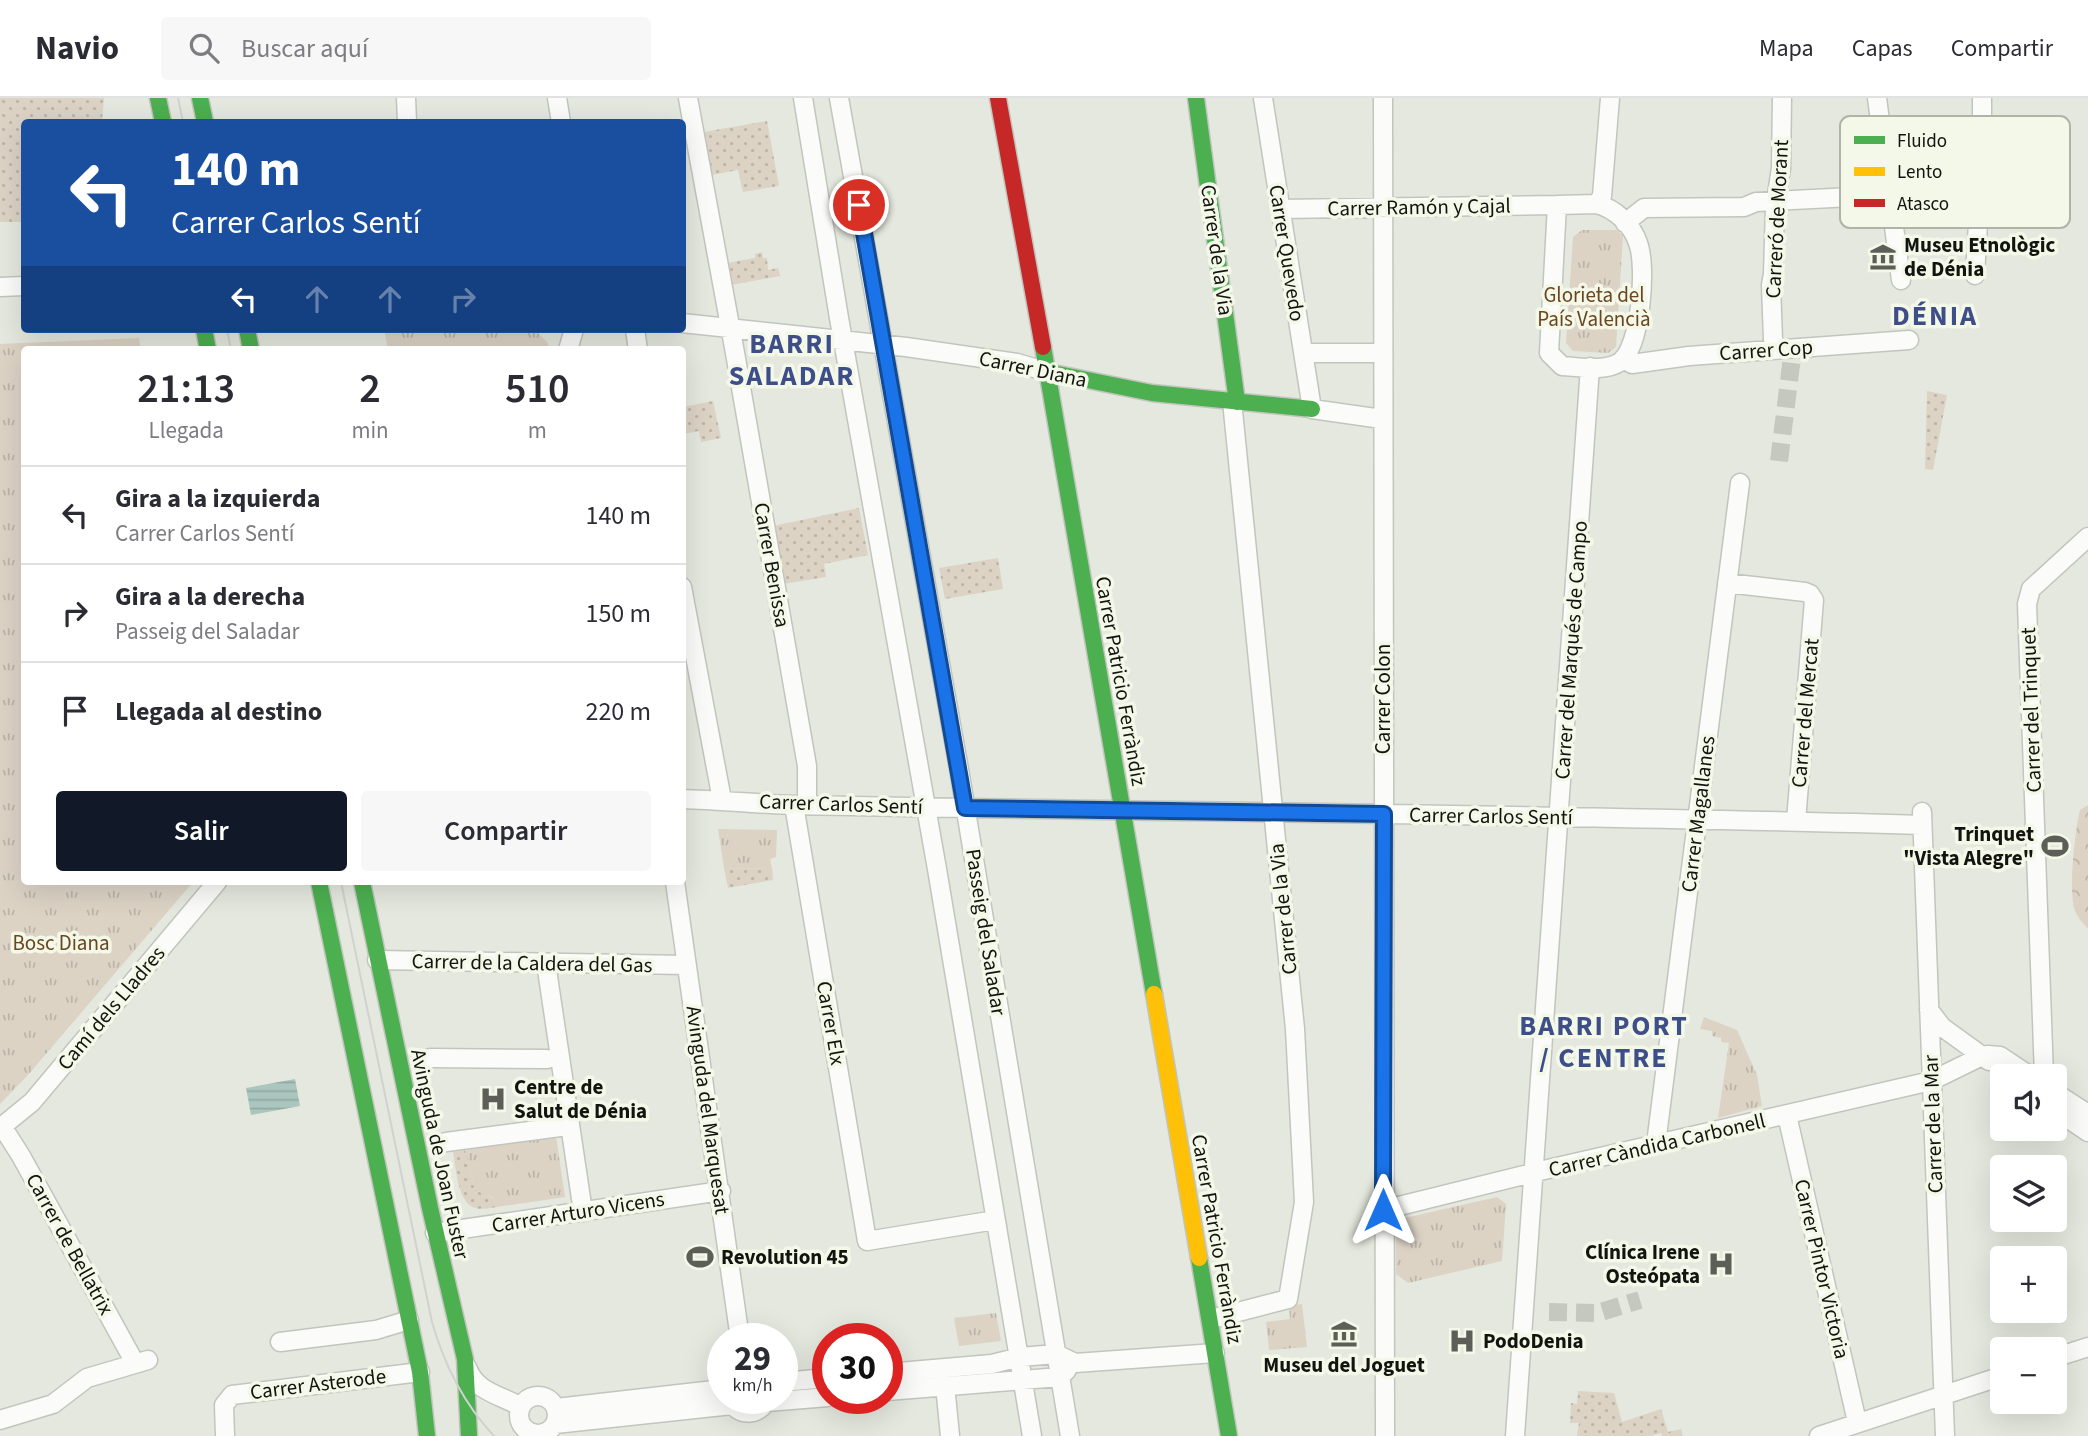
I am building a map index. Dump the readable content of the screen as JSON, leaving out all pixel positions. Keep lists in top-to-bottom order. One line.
{"streets":{"main road":["Carrer de la Via","Carrer Diana","Carrer Patricio Ferràndiz","Avinguda de Joan Fuster"],"street":["Carrer Ramón y Cajal","Carreró de Morant","Carrer Quevedo","Carrer Cop","Carrer Benissa","Carrer del Marqués de Campo","Carrer Colon","Carrer del Trinquet","Carrer del Mercat","Carrer Carlos Sentí","Carrer Magallanes","Passeig del Saladar","Carrer de la Caldera del Gas","Camí dels Lladres","Carrer Elx","Avinguda del Marquesat","Carrer de la Mar","Carrer Càndida Carbonell","Carrer Arturo Vicens","Carrer de Bellatrix","Carrer Pintor Victoria","Carrer Asterode"]},"crossings":[["Carrer Ramón y Cajal","Carrer Quevedo"],["Carrer Ramón y Cajal","Carrer Colon"],["Carrer de la Via","Carrer Diana"],["Carrer de la Via","Carrer Carlos Sentí"],["Carrer Quevedo","Carrer Diana"],["Carrer Diana","Carrer Benissa"],["Carrer Diana","Carrer Patricio Ferràndiz"],["Carrer Diana","Carrer Colon"],["Carrer Diana","Passeig del Saladar"],["Carrer Benissa","Carrer Carlos Sentí"],["Carrer Benissa","Carrer Elx"],["Carrer del Marqués de Campo","Carrer Carlos Sentí"],["Carrer del Marqués de Campo","Carrer Càndida Carbonell"],["Carrer Patricio Ferràndiz","Carrer Carlos Sentí"],["Carrer Colon","Carrer Carlos Sentí"],["Carrer Colon","Carrer Càndida Carbonell"],["Carrer del Mercat","Carrer Carlos Sentí"],["Carrer del Mercat","Carrer Magallanes"],["Carrer Carlos Sentí","Carrer Magallanes"],["Carrer Carlos Sentí","Passeig del Saladar"],["Carrer Carlos Sentí","Carrer Elx"],["Carrer Carlos Sentí","Carrer de la Mar"],["Carrer Magallanes","Carrer Càndida Carbonell"],["Passeig del Saladar","Carrer Elx"],["Carrer de la Caldera del Gas","Avinguda del Marquesat"],["Carrer de la Caldera del Gas","Avinguda de Joan Fuster"],["Camí dels Lladres","Carrer de Bellatrix"],["Avinguda del Marquesat","Carrer Arturo Vicens"],["Carrer de la Mar","Carrer Càndida Carbonell"],["Carrer Càndida Carbonell","Carrer Pintor Victoria"],["Avinguda de Joan Fuster","Carrer Arturo Vicens"]],"districts":["DÉNIA","BARRI SALADAR","BARRI PORT / CENTRE"],"parks":["Glorieta del País Valencià","Bosc Diana"],"places":{"museum":["Museu Etnològic de Dénia","Museu del Joguet"],"sports":["Trinquet \"Vista Alegre\"","Revolution 45"],"hospital":["Centre de Salut de Dénia","Clínica Irene Osteópata","PodoDenia"]},"legend":["Fluido","Lento","Atasco"],"page":{"header":"Navio","search":"Buscar aquí","nav":["Mapa","Capas","Compartir"],"turn":["140 m","Carrer Carlos Sentí"],"eta":["21:13","Llegada","2","min","510","m"],"list":[{"name":"Gira a la izquierda","note":"Carrer Carlos Sentí","value":"140 m"},{"name":"Gira a la derecha","note":"Passeig del Saladar","value":"150 m"},{"name":"Llegada al destino","value":"220 m"}],"buttons":["Salir","Compartir"],"map_buttons":["+","−"],"speed":"29 km/h","limit":"30"}}
